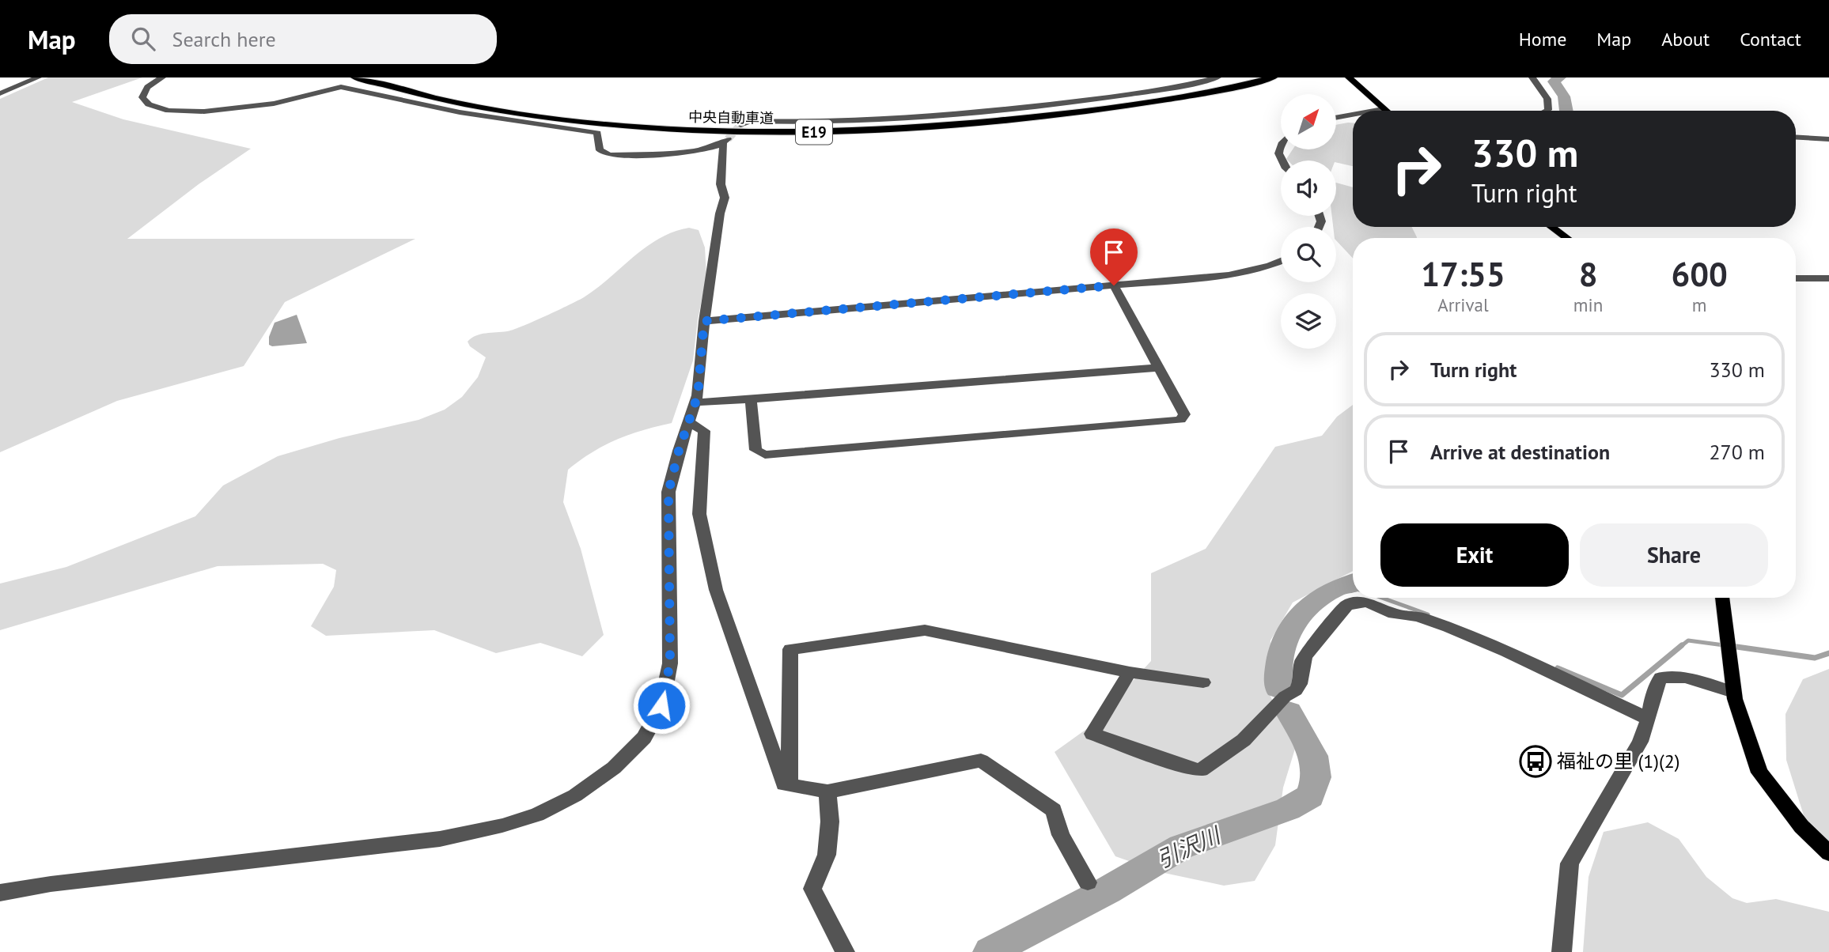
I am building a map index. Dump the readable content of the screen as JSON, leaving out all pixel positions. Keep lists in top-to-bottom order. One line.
{"streets":{"highway":["中央自動車道","E19"]},"water":["引沢川"],"places":{"bus stop":["福祉の里 (1)(2)"]},"north":"top right","page":{"header":"Map","search":"Search here","nav":["Home","Map","About","Contact"],"turn":["330 m","Turn right"],"eta":["17:55","Arrival","8","min","600","m"],"list":[{"name":"Turn right","value":"330 m"},{"name":"Arrive at destination","value":"270 m"}],"buttons":["Exit","Share"]}}
